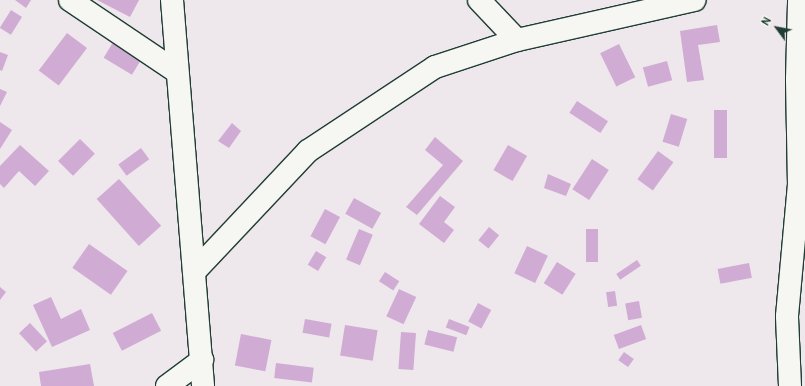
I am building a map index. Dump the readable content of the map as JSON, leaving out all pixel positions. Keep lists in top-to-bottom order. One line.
{"north":"top left"}
